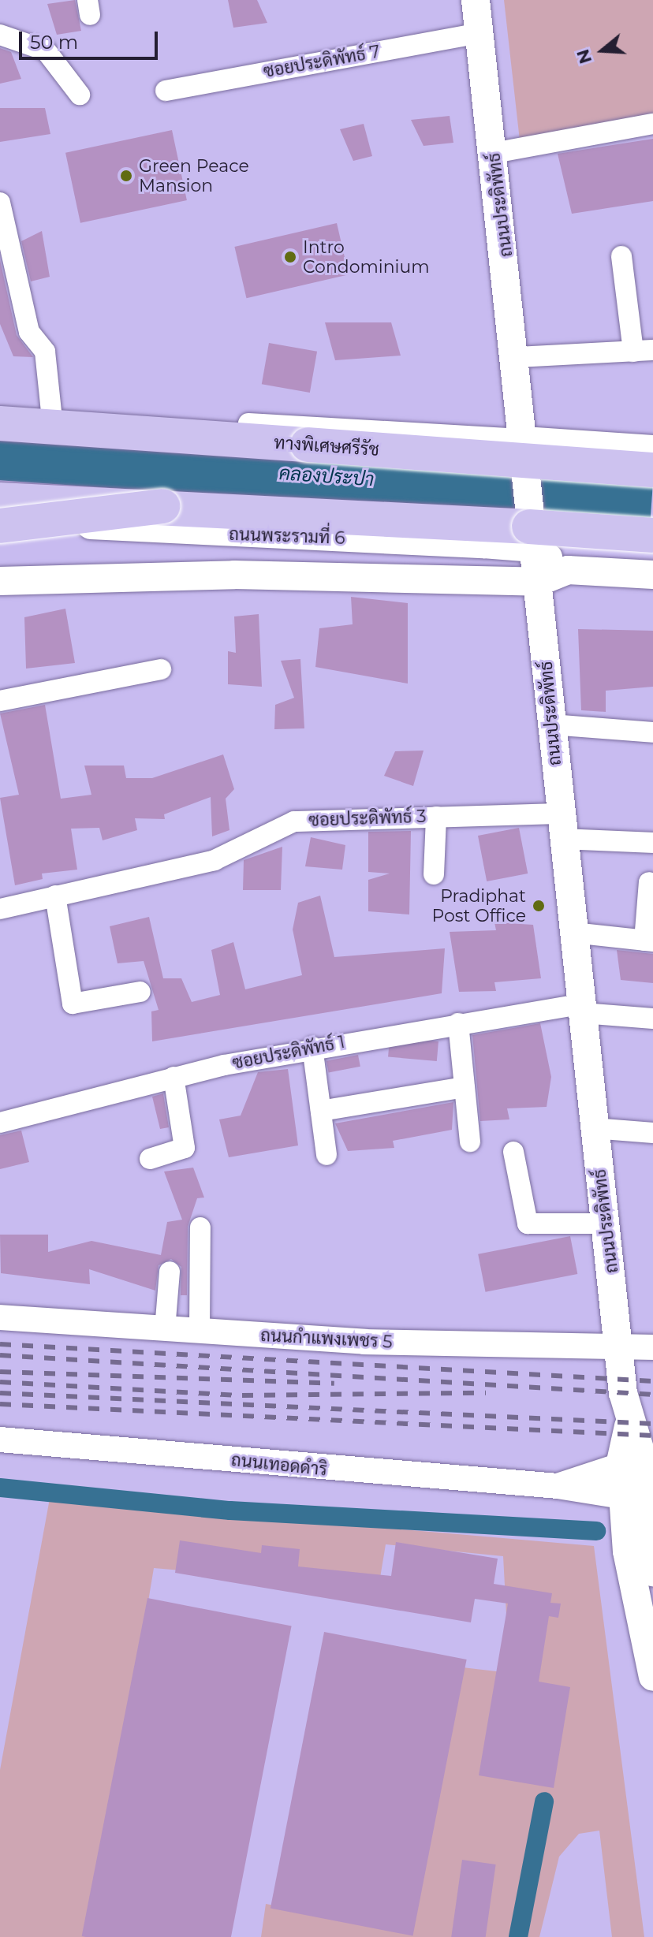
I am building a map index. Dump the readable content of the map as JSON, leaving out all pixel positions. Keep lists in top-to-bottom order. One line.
{"streets":{"highway":["ทางพิเศษศรีรัช"],"main road":["ถนนประดิพัทธ์","ถนนพระรามที่ 6"],"street":["ซอยประดิพัทธ์ 7","ซอยประดิพัทธ์ 3","ซอยประดิพัทธ์ 1","ถนนกำแพงเพชร 5","ถนนเทอดดำริ"]},"crossings":[["ซอยประดิพัทธ์ 7","ถนนประดิพัทธ์"],["ถนนประดิพัทธ์","ถนนพระรามที่ 6"],["ถนนประดิพัทธ์","ซอยประดิพัทธ์ 3"],["ถนนประดิพัทธ์","ซอยประดิพัทธ์ 1"],["ถนนประดิพัทธ์","ถนนกำแพงเพชร 5"],["ถนนประดิพัทธ์","ถนนเทอดดำริ"]],"water":["คลองประปา"],"places":["Green Peace Mansion","Intro Condominium","Pradiphat Post Office"],"scale_bar":"50 m","north":"left"}
